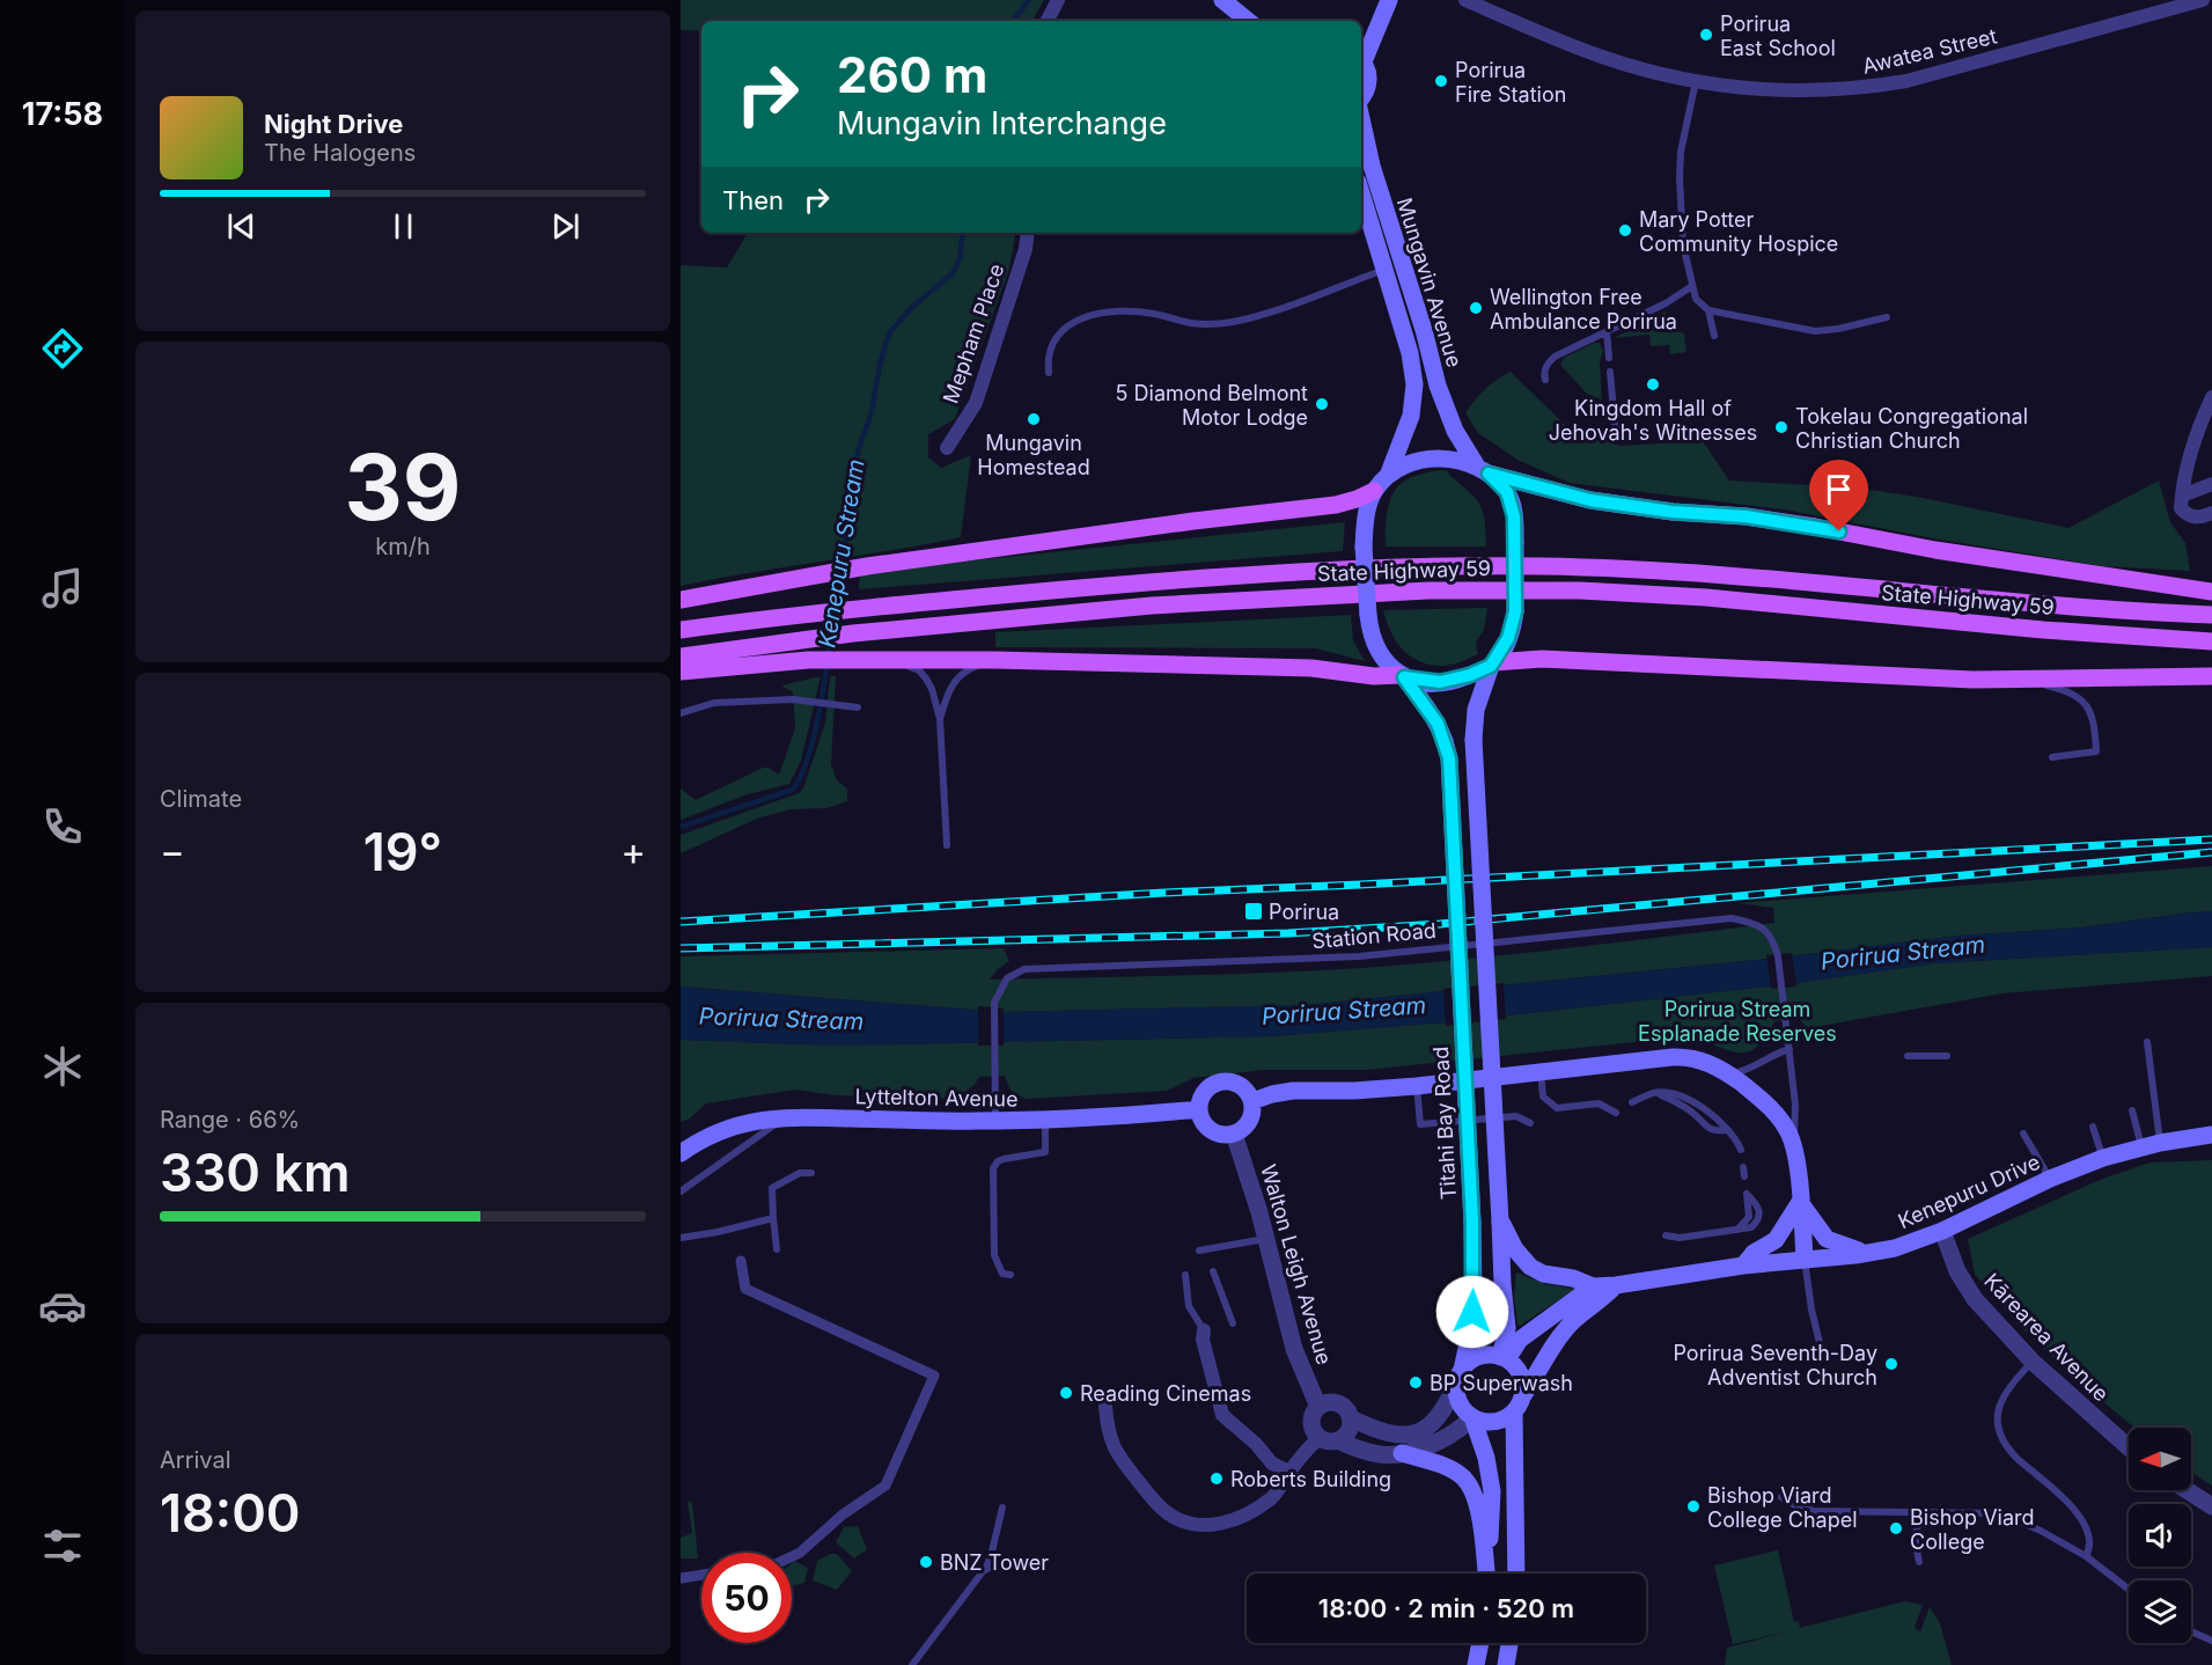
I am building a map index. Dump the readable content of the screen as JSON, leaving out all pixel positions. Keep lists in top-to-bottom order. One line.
{"streets":{"main road":["Mungavin Avenue","State Highway 59","Lyttelton Avenue","Titahi Bay Road","Kenepuru Drive"],"street":["Awatea Street","Mepham Place","Walton Leigh Avenue","Kārearea Avenue"],"lane":["Station Road"]},"crossings":[["Mungavin Avenue","Titahi Bay Road"],["Station Road","Lyttelton Avenue"],["Lyttelton Avenue","Walton Leigh Avenue"],["Kenepuru Drive","Kārearea Avenue"]],"water":["Kenepuru Stream","Porirua Stream"],"parks":["Porirua Stream Esplanade Reserves"],"places":{"other":["Porirua East School","Porirua Fire Station","Mary Potter Community Hospice","Wellington Free Ambulance Porirua","Kingdom Hall of Jehovah's Witnesses","5 Diamond Belmont Motor Lodge","Mungavin Homestead","Tokelau Congregational Christian Church","Porirua Seventh-Day Adventist Church","BP Superwash","Reading Cinemas","Roberts Building","Bishop Viard College Chapel","Bishop Viard College","BNZ Tower"],"transit":["Porirua"]},"north":"left","page":{"tabs":"17:58","turn":["260 m","Mungavin Interchange"],"song":["Night Drive","The Halogens"],"then":"Then","tile":[["39","km/h"],"Climate",["Range · 66%","330 km"],["Arrival","18:00"]],"heat":["−","19°","+"],"limit":"50","trip":"18:00 · 2 min · 520 m"}}
